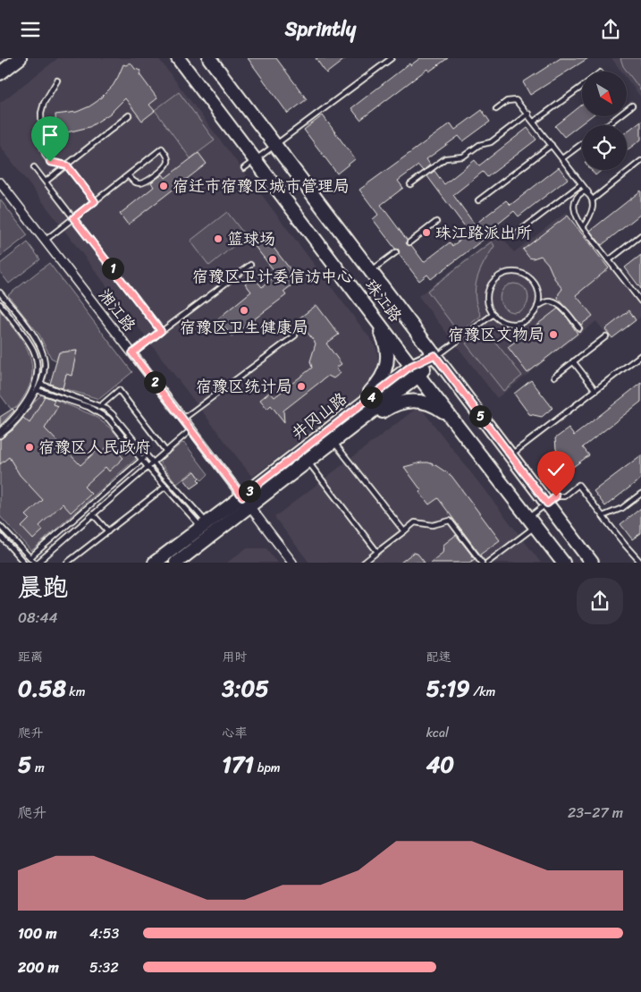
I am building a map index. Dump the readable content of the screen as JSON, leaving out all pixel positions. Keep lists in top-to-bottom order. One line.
{"streets":{"street":["珠江路","湘江路","井冈山路"]},"crossings":[["珠江路","井冈山路"],["湘江路","井冈山路"]],"places":["宿迁市宿豫区城市管理局","珠江路派出所","篮球场","宿豫区卫计委信访中心","宿豫区卫生健康局","宿豫区文物局","宿豫区统计局","宿豫区人民政府"],"north":"bottom right","page":{"header":"Sprintly","pins":["1","2","4","5","3"],"heading":["晨跑","08:44"],"stats":[["距离","0.58 km"],["用时","3:05"],["配速","5:19 /km"],["爬升","5 m"],["心率","171 bpm"],["kcal","40"]],"chart":["爬升","23–27 m"],"list":[{"name":"100 m","note":"4:53"},{"name":"200 m","note":"5:32"}]}}
